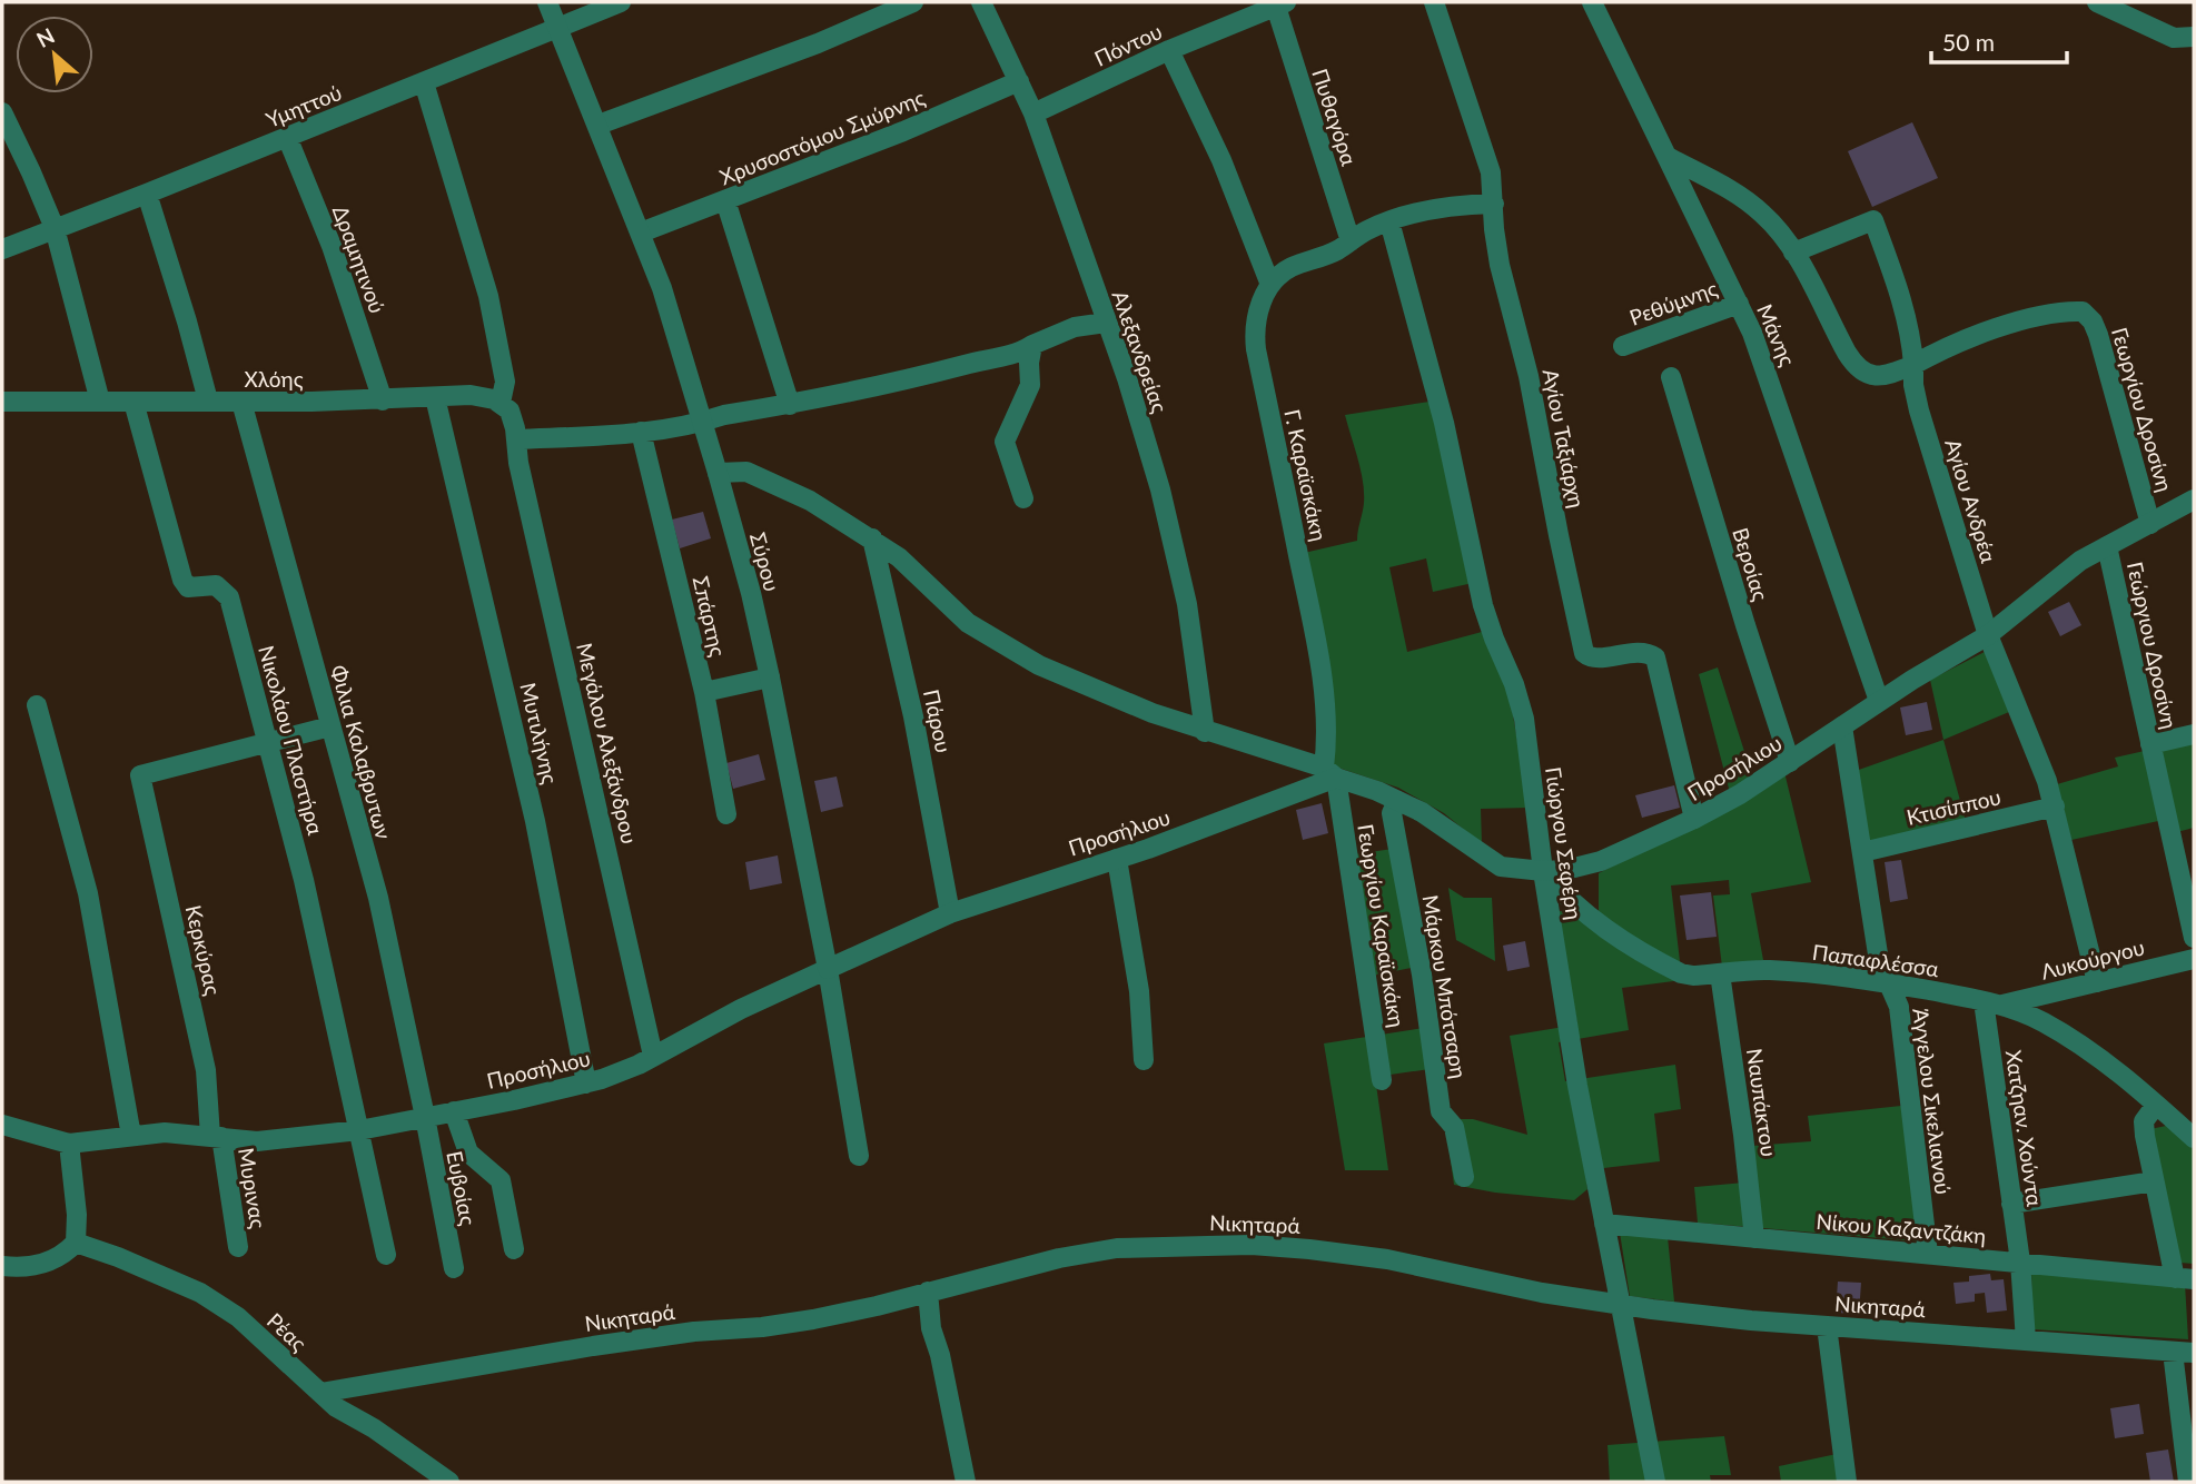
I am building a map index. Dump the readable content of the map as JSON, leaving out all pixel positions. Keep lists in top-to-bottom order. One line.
{"streets":{"street":["Πόντου","Υμηττού","Πυθαγόρα","Χρυσοστόμου Σμύρνης","Δραμητινού","Ρεθύμνης","Μάνης","Αλεξανδρείας","Χλόης","Γεωργίου Δροσίνη","Αγίου Ταξιάρχη","Γ. Καραϊσκάκη","Αγίου Ανδρέα","Σύρου","Βεροίας","Σπάρτης","Γεώργιου Δροσίνη","Πάρου","Μυτιλήνης","Νικολάου Πλαστήρα","Μεγάλου Αλεξάνδρου","Φιλια Καλαβρυτων","Προσήλιου","Κτισίππου","Γιώργου Σεφέρη","Γεωργίου Καραϊσκάκη","Κερκύρας","Λυκούργου","Παπαφλέσσα","Μάρκου Μπότσαρη","Άγγελου Σικελιανού","Ναυπάκτου","Χατζηαν. Χούντα","Μυρινας","Ευβοίας","Νικηταρά","Νίκου Καζαντζάκη","Ρέας"]},"crossings":[["Πόντου","Πυθαγόρα"],["Πόντου","Αλεξανδρείας"],["Υμηττού","Δραμητινού"],["Υμηττού","Σύρου"],["Χρυσοστόμου Σμύρνης","Αλεξανδρείας"],["Χρυσοστόμου Σμύρνης","Σύρου"],["Δραμητινού","Χλόης"],["Ρεθύμνης","Μάνης"],["Μάνης","Προσήλιου"],["Χλόης","Μυτιλήνης"],["Χλόης","Νικολάου Πλαστήρα"],["Χλόης","Φιλια Καλαβρυτων"],["Γεωργίου Δροσίνη","Αγίου Ανδρέα"],["Γεωργίου Δροσίνη","Προσήλιου"],["Αγίου Ταξιάρχη","Προσήλιου"],["Γ. Καραϊσκάκη","Προσήλιου"],["Γ. Καραϊσκάκη","Γεωργίου Καραϊσκάκη"],["Αγίου Ανδρέα","Προσήλιου"],["Αγίου Ανδρέα","Κτισίππου"],["Αγίου Ανδρέα","Λυκούργου"],["Σύρου","Προσήλιου"],["Βεροίας","Προσήλιου"],["Γεώργιου Δροσίνη","Προσήλιου"],["Πάρου","Προσήλιου"],["Μυτιλήνης","Προσήλιου"],["Νικολάου Πλαστήρα","Προσήλιου"],["Νικολάου Πλαστήρα","Κερκύρας"],["Μεγάλου Αλεξάνδρου","Προσήλιου"],["Φιλια Καλαβρυτων","Προσήλιου"],["Φιλια Καλαβρυτων","Ευβοίας"],["Προσήλιου","Γιώργου Σεφέρη"],["Προσήλιου","Γεωργίου Καραϊσκάκη"],["Προσήλιου","Κερκύρας"],["Προσήλιου","Παπαφλέσσα"],["Προσήλιου","Μάρκου Μπότσαρη"],["Προσήλιου","Άγγελου Σικελιανού"],["Προσήλιου","Μυρινας"],["Προσήλιου","Ευβοίας"],["Κτισίππου","Άγγελου Σικελιανού"],["Γιώργου Σεφέρη","Παπαφλέσσα"],["Γιώργου Σεφέρη","Νικηταρά"],["Γιώργου Σεφέρη","Νίκου Καζαντζάκη"],["Κερκύρας","Μυρινας"],["Λυκούργου","Παπαφλέσσα"],["Λυκούργου","Χατζηαν. Χούντα"],["Παπαφλέσσα","Άγγελου Σικελιανού"],["Παπαφλέσσα","Ναυπάκτου"],["Παπαφλέσσα","Χατζηαν. Χούντα"],["Άγγελου Σικελιανού","Νίκου Καζαντζάκη"],["Ναυπάκτου","Νίκου Καζαντζάκη"],["Χατζηαν. Χούντα","Νικηταρά"],["Χατζηαν. Χούντα","Νίκου Καζαντζάκη"],["Νικηταρά","Ρέας"]],"scale_bar":"50 m","north":"top left"}
